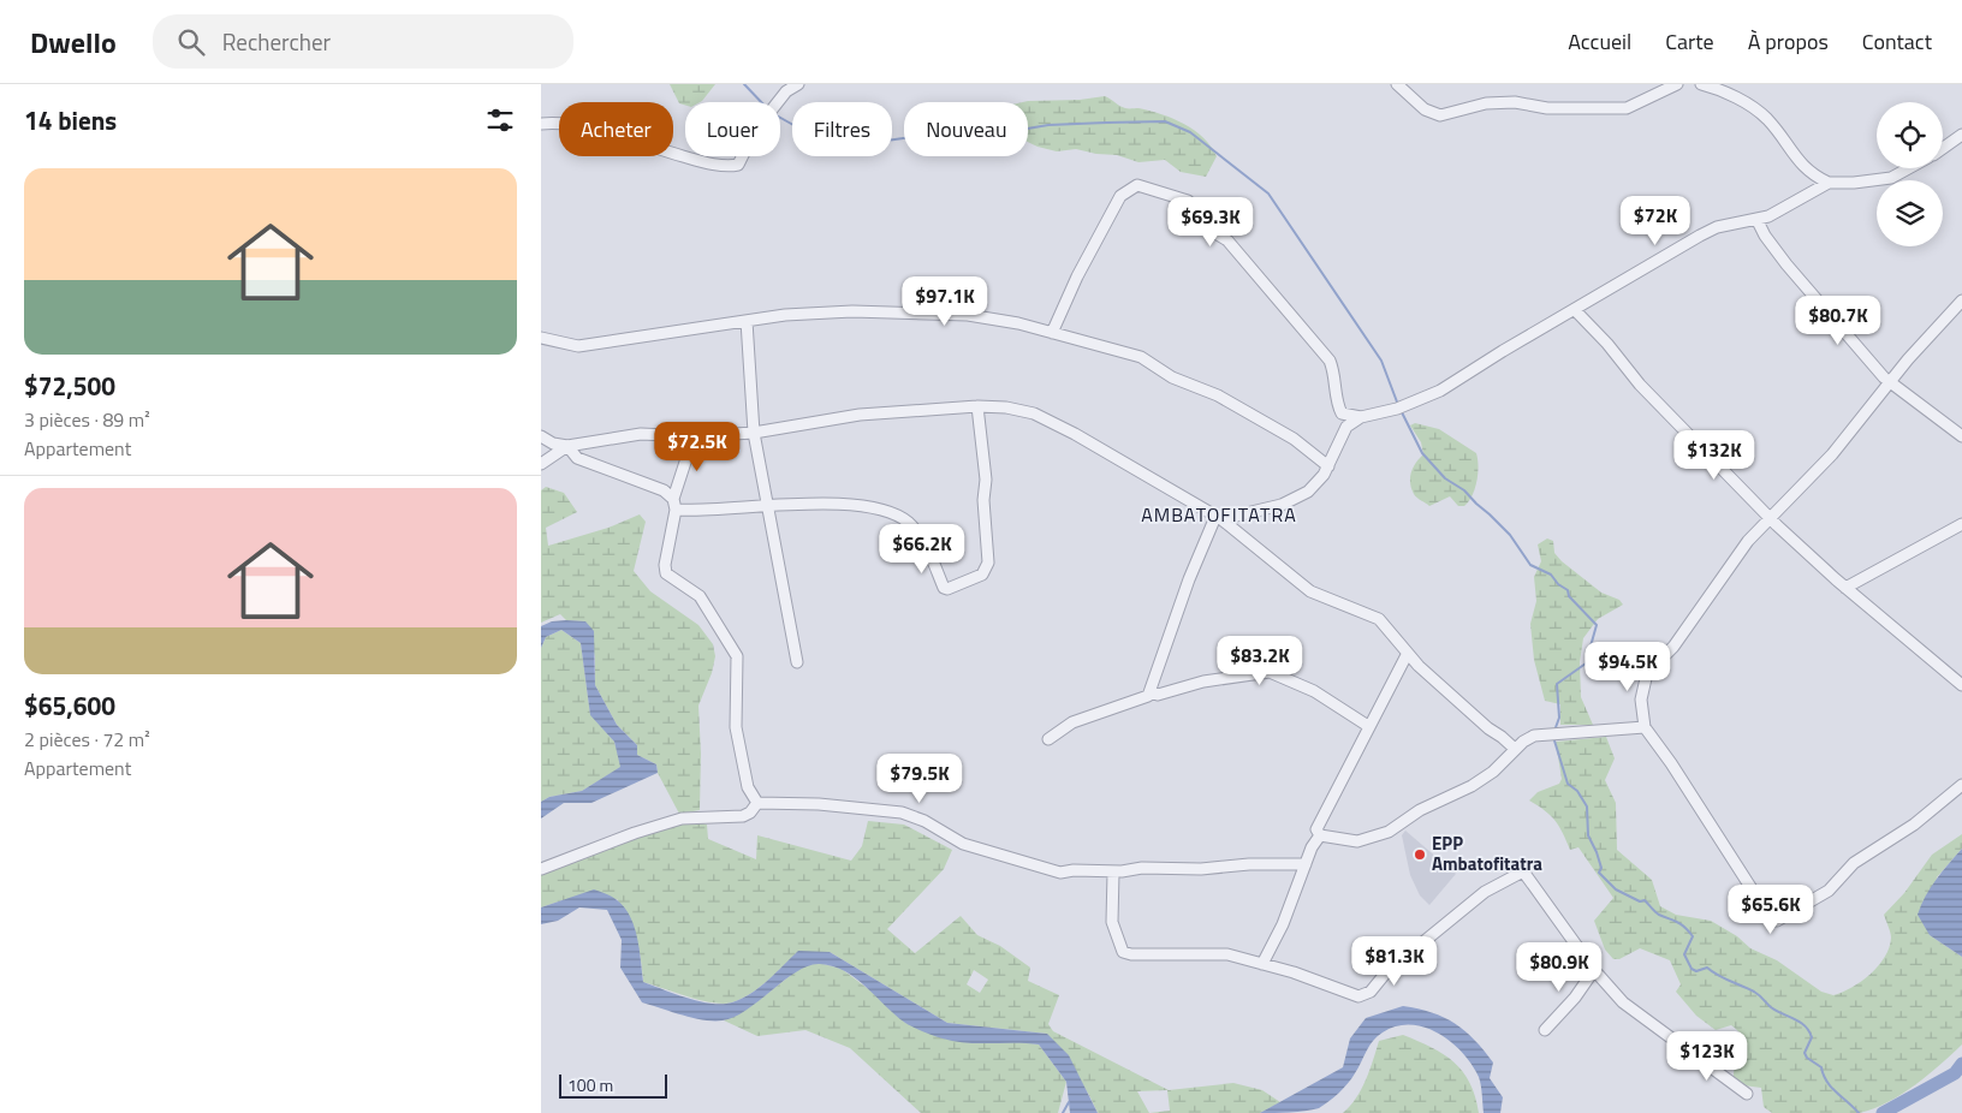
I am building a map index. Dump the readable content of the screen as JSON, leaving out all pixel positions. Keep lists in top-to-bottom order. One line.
{"districts":["AMBATOFITATRA"],"places":["EPP Ambatofitatra"],"scale_bar":"100 m","page":{"header":"Dwello","search":"Rechercher","nav":["Accueil","Carte","À propos","Contact"],"heading":"14 biens","chip":["Acheter","Louer","Filtres","Nouveau"],"list":[{"name":"$72,500","note":"3 pièces · 89 m² · Appartement"},{"name":"$65,600","note":"2 pièces · 72 m² · Appartement"}],"price":["$72K","$69.3K","$97.1K","$80.7K","$72.5K","$132K","$66.2K","$83.2K","$94.5K","$79.5K","$65.6K","$81.3K","$80.9K","$123K"],"scale":"100 m"}}
